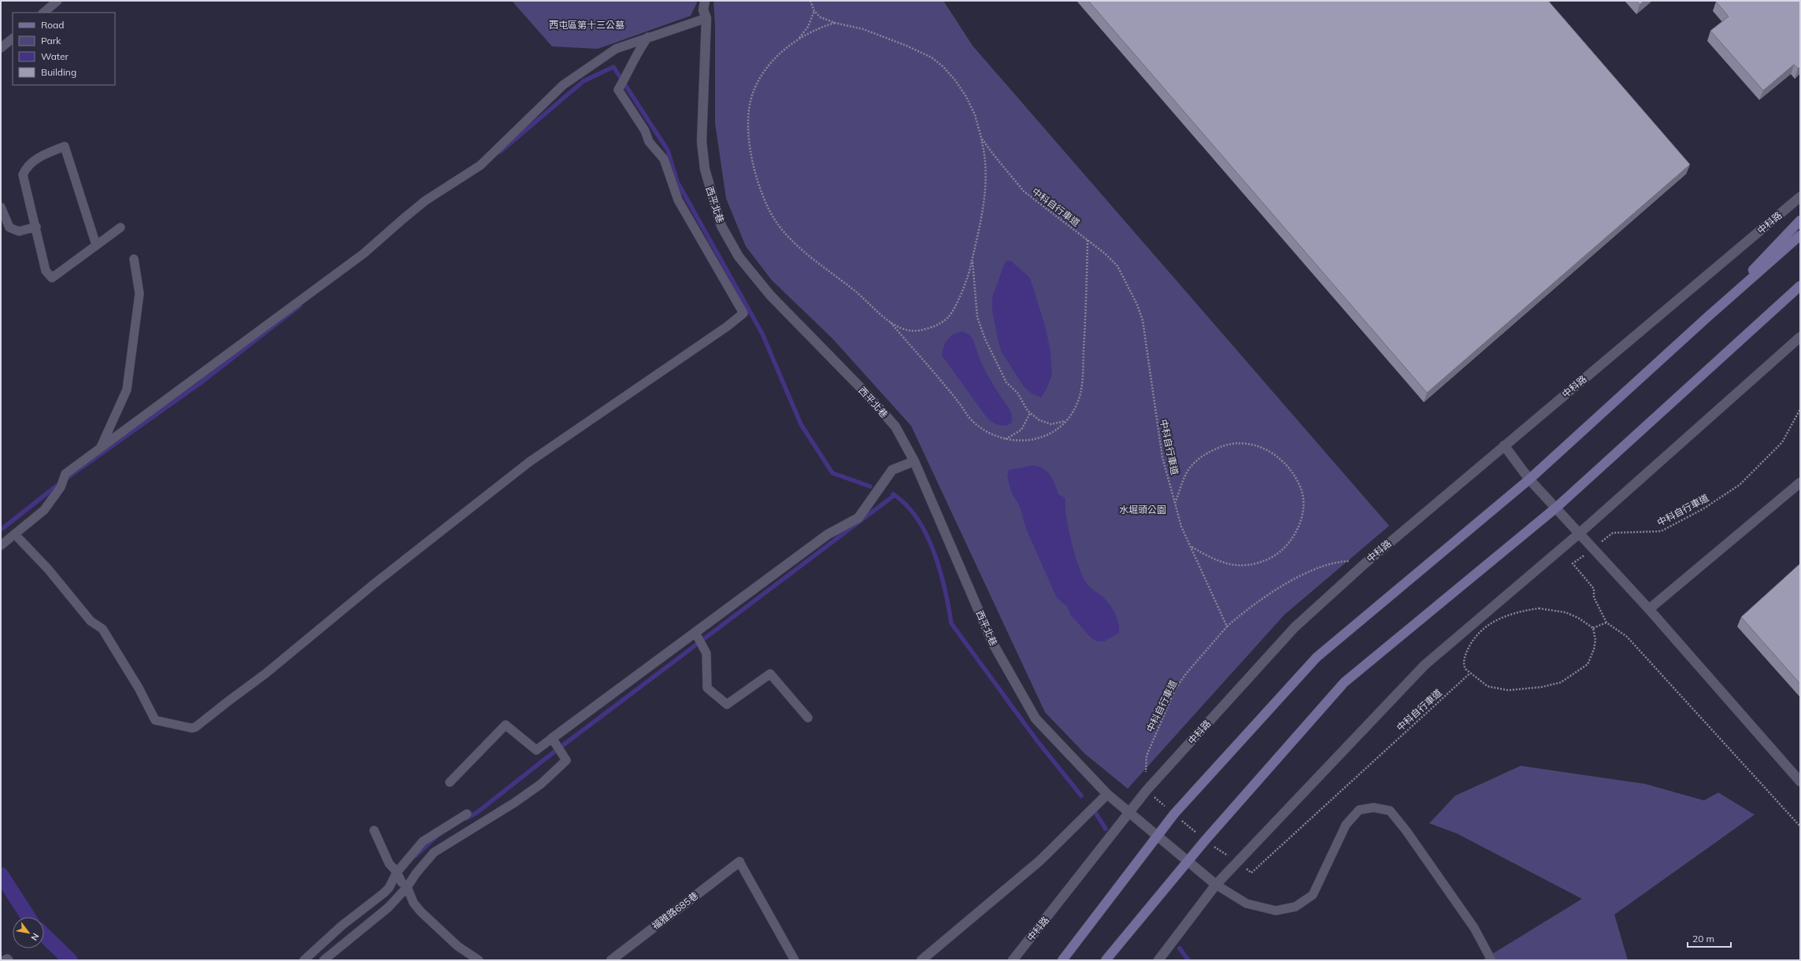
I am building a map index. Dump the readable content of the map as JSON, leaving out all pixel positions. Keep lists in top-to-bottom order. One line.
{"streets":{"street":["西平北巷","中科路","福雅路685巷"],"path":["中科自行車道"]},"crossings":[["西平北巷","中科路"],["中科自行車道","中科路"]],"parks":["西屯區第十三公墓","水堀頭公園"],"legend":["Road","Park","Water","Building"],"scale_bar":"20 m","north":"bottom right"}
